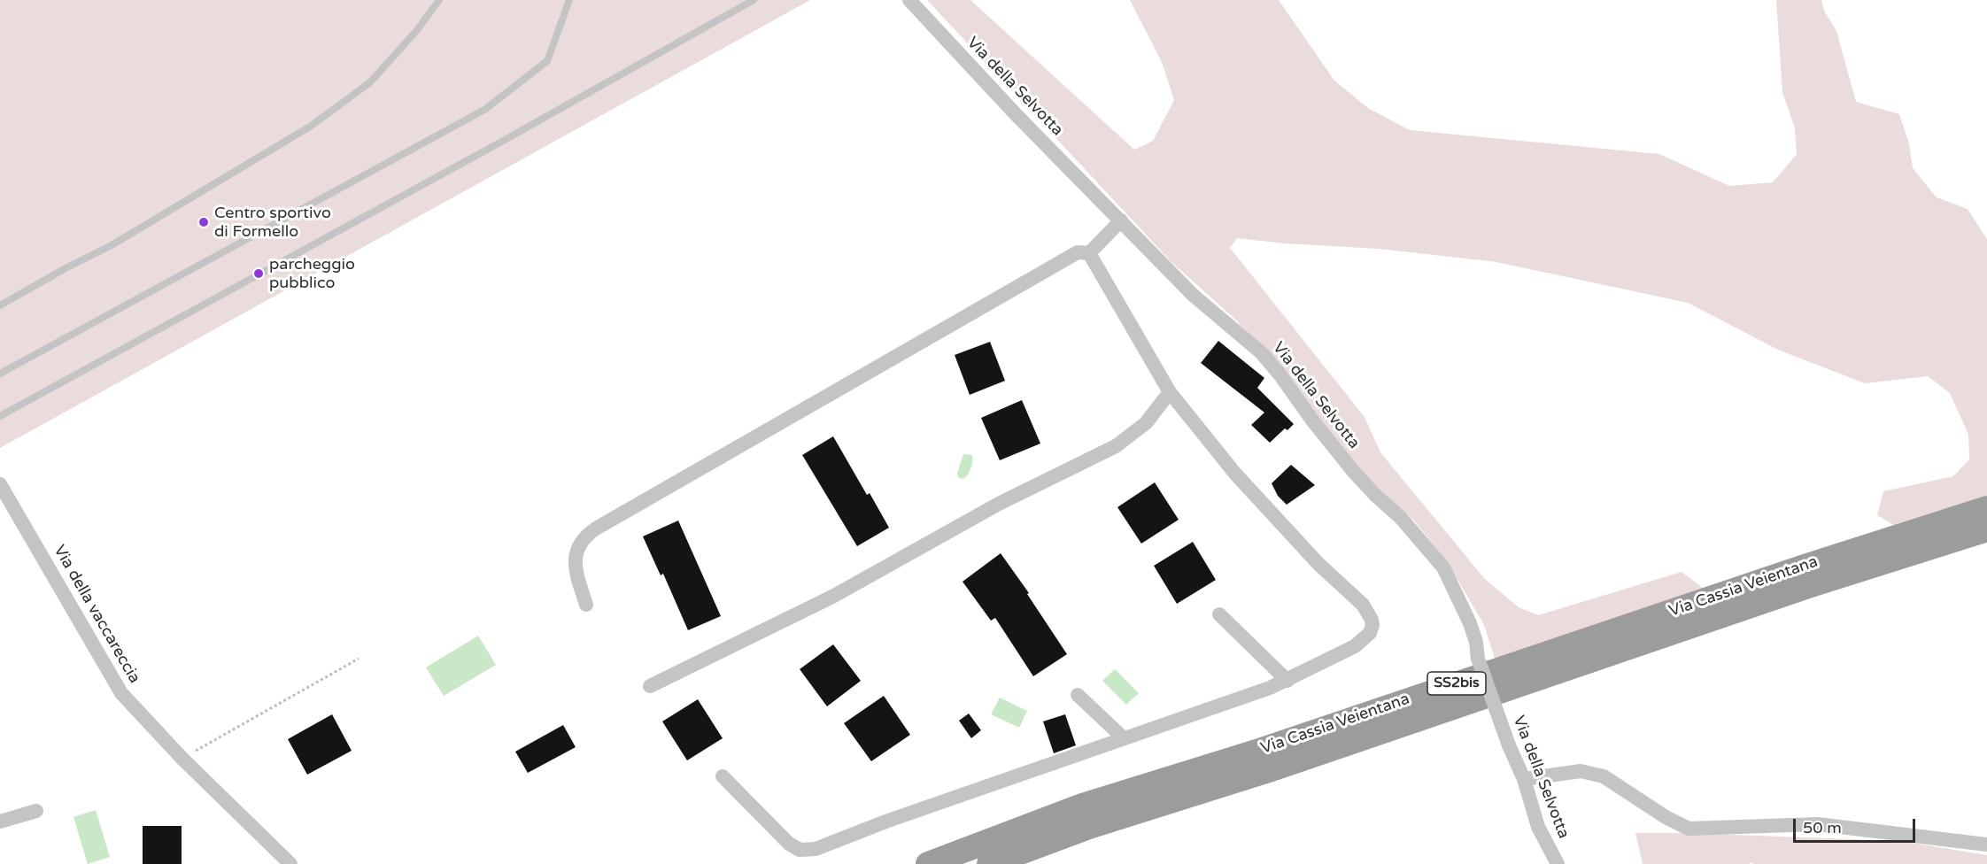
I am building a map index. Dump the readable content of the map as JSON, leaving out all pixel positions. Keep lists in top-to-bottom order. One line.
{"streets":{"highway":["Via Cassia Veientana","SS2bis"],"street":["Via della Selvotta","Via della vaccareccia"]},"places":["Centro sportivo di Formello","parcheggio pubblico"],"scale_bar":"50 m"}
